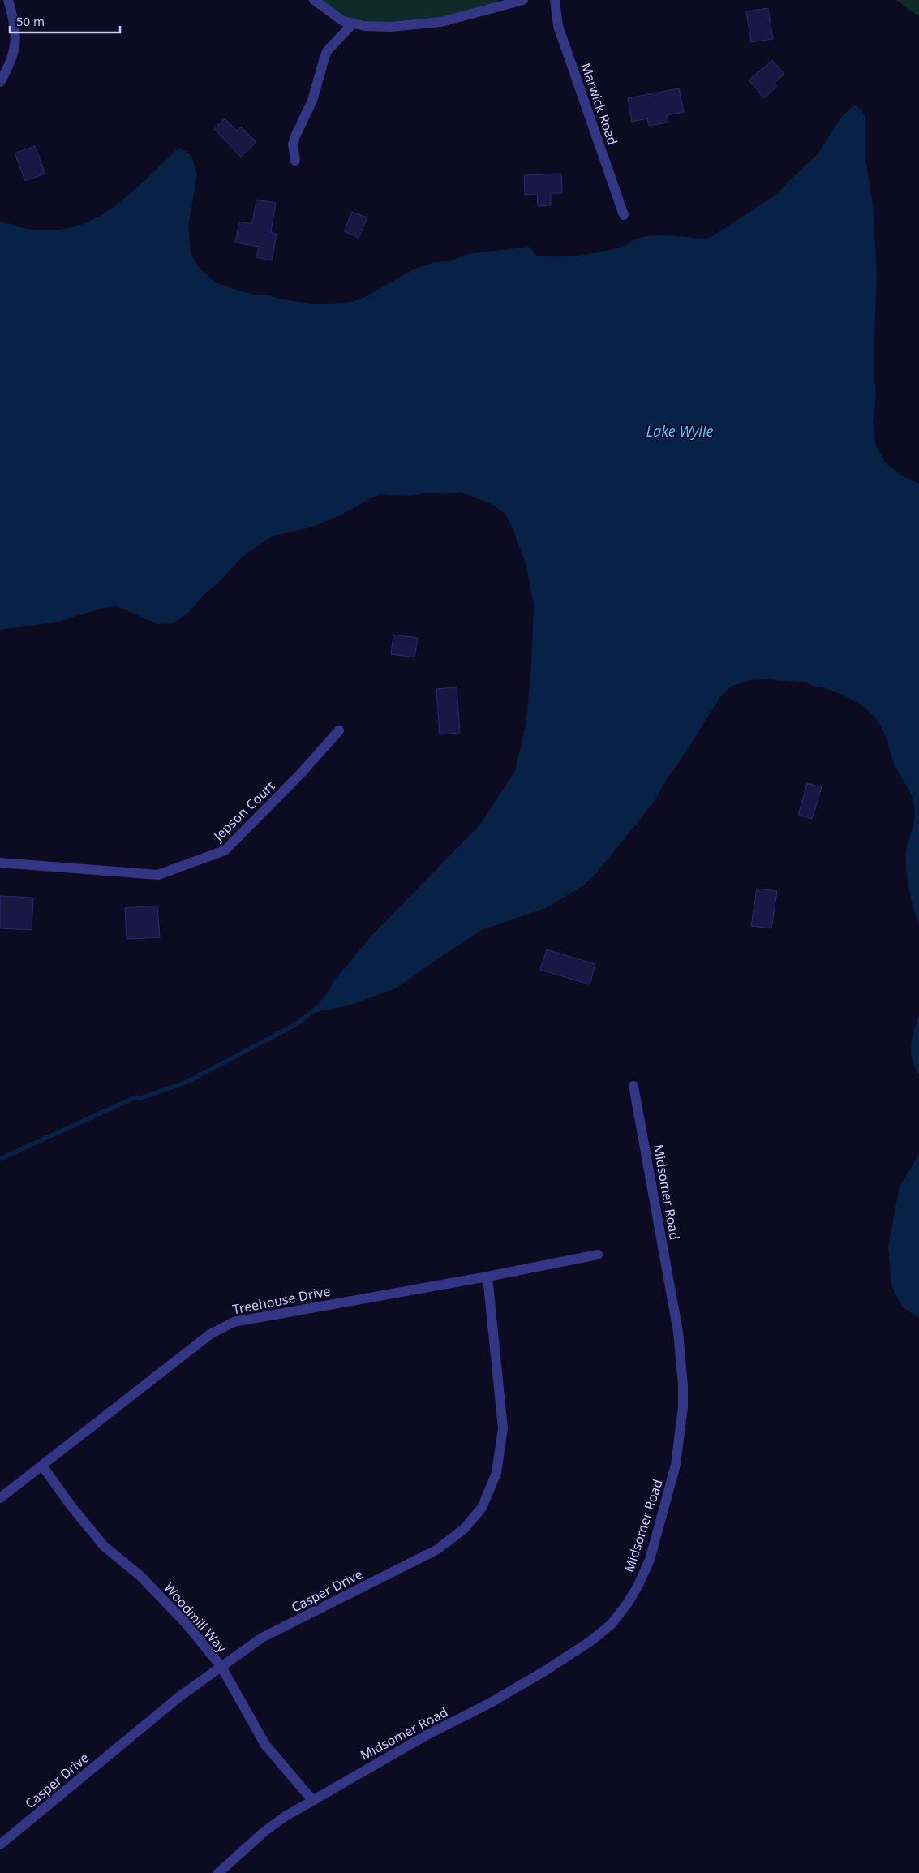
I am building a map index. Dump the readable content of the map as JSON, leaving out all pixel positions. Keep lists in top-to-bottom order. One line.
{"streets":{"street":["Marwick Road","Jepson Court","Midsomer Road","Treehouse Drive","Casper Drive","Woodmill Way"]},"crossings":[["Midsomer Road","Woodmill Way"],["Treehouse Drive","Casper Drive"],["Treehouse Drive","Woodmill Way"],["Casper Drive","Woodmill Way"]],"water":["Lake Wylie"],"scale_bar":"50 m"}
